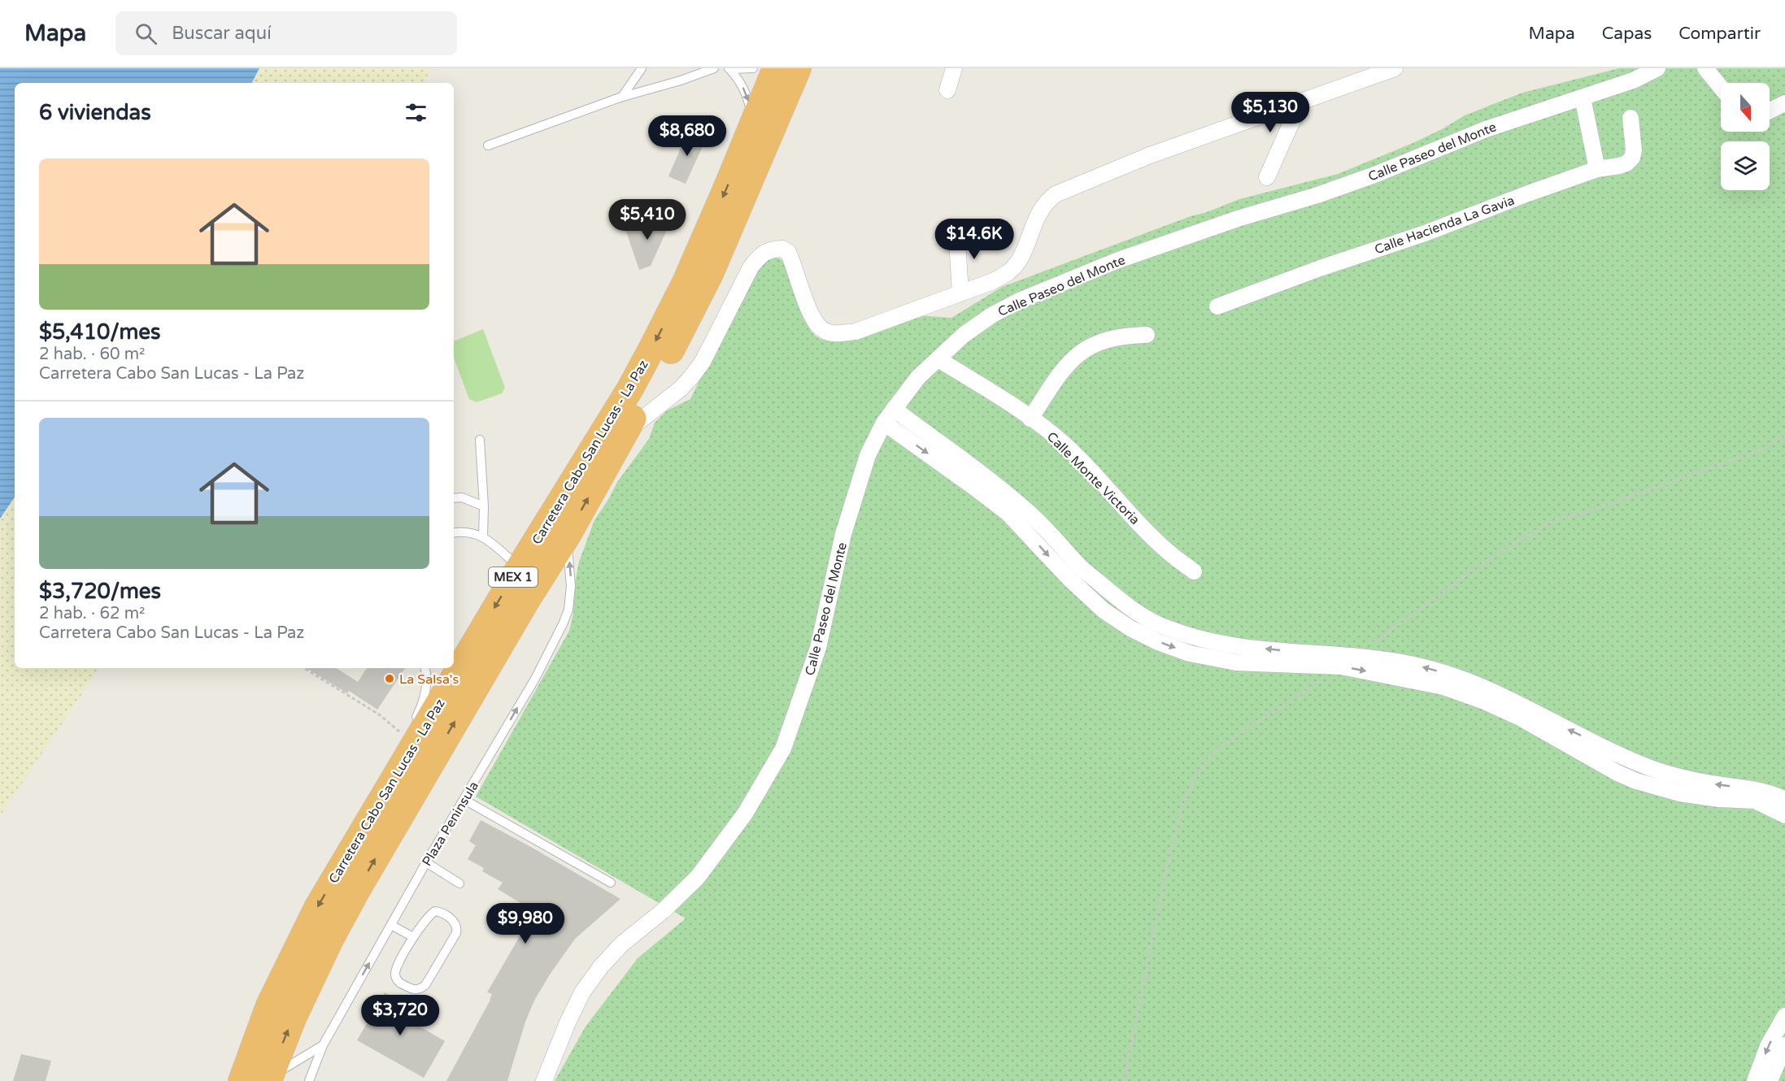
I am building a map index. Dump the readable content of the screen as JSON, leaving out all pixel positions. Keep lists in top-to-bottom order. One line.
{"streets":{"highway":["Carretera Cabo San Lucas - La Paz","MEX 1"],"street":["Calle Paseo del Monte","Calle Hacienda La Gavia","Calle Monte Victoria"],"lane":["Plaza Peninsula"]},"crossings":[["Calle Paseo del Monte","Calle Monte Victoria"],["Carretera Cabo San Lucas - La Paz","Plaza Peninsula"]],"one_way":["Plaza Peninsula"],"places":["La Salsa's"],"north":"bottom","page":{"header":"Mapa","search":"Buscar aquí","nav":["Mapa","Capas","Compartir"],"heading":"6 viviendas","price":["$5,130","$8,680","$5,410","$14.6K","$9,980","$3,720"],"list":[{"name":"$5,410/mes","note":"2 hab. · 60 m² · Carretera Cabo San Lucas - La Paz"},{"name":"$3,720/mes","note":"2 hab. · 62 m² · Carretera Cabo San Lucas - La Paz"}]}}
